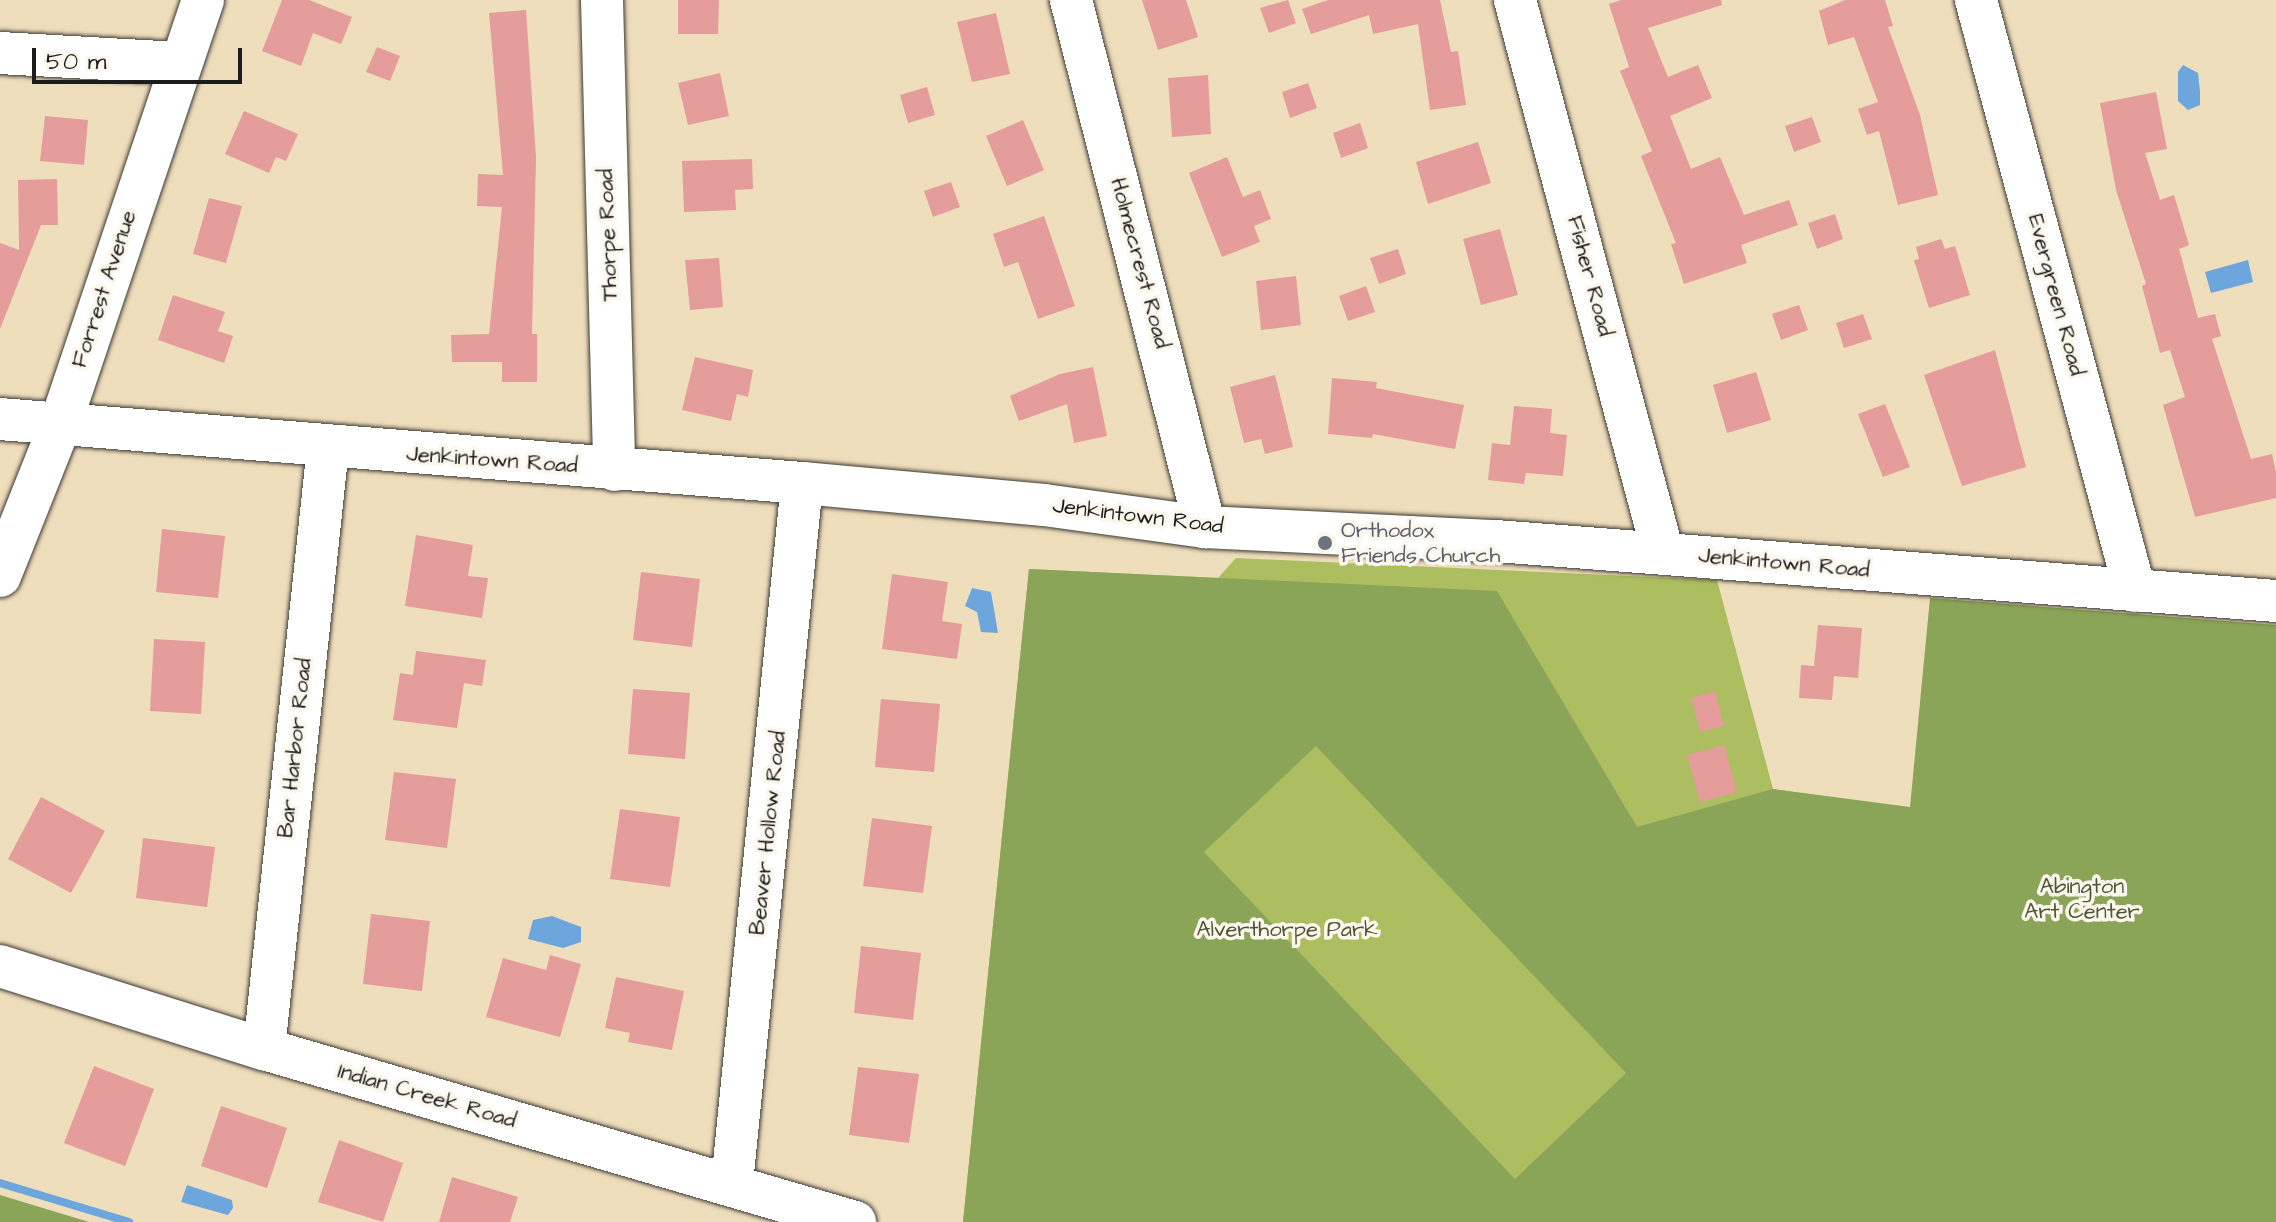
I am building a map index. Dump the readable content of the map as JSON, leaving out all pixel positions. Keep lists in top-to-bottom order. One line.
{"streets":{"street":["Thorpe Road","Holmecrest Road","Fisher Road","Forrest Avenue","Evergreen Road","Jenkintown Road","Bar Harbor Road","Beaver Hollow Road","Indian Creek Road"]},"crossings":[["Thorpe Road","Jenkintown Road"],["Holmecrest Road","Jenkintown Road"],["Fisher Road","Jenkintown Road"],["Forrest Avenue","Jenkintown Road"],["Evergreen Road","Jenkintown Road"],["Jenkintown Road","Bar Harbor Road"],["Jenkintown Road","Beaver Hollow Road"],["Bar Harbor Road","Indian Creek Road"],["Beaver Hollow Road","Indian Creek Road"]],"parks":["Abington Art Center","Alverthorpe Park"],"places":["Orthodox Friends Church"],"scale_bar":"50 m"}
